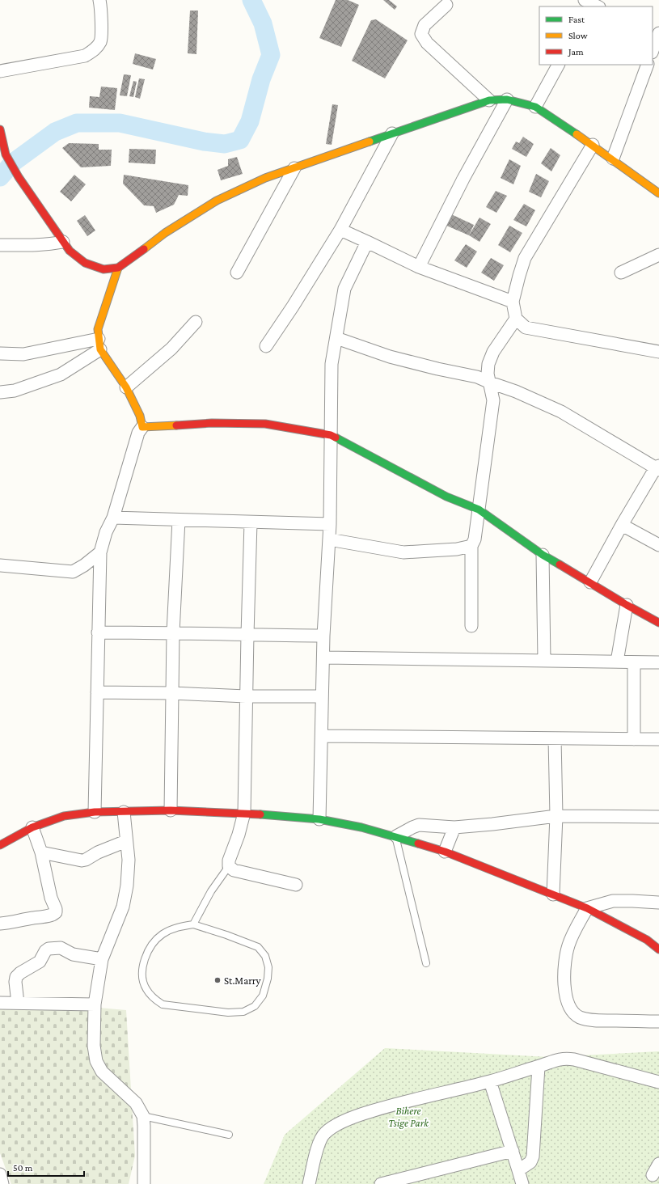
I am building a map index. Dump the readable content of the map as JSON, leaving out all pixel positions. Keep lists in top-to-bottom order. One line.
{"parks":["Bihere Tsige Park"],"places":["St.Marry"],"legend":["Fast","Slow","Jam"],"scale_bar":"50 m"}
